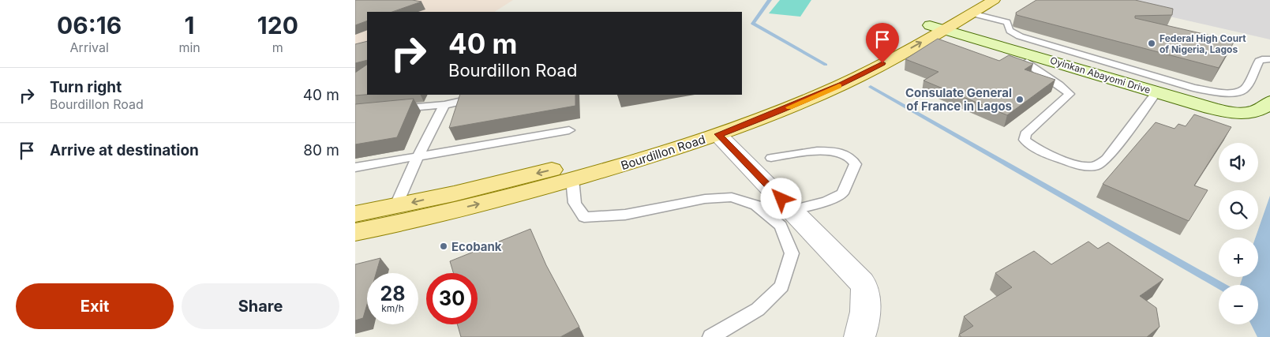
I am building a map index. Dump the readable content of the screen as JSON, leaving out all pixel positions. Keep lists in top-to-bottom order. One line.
{"streets":{"main road":["Bourdillon Road"],"street":["Oyinkan Abayomi Drive"]},"crossings":[["Oyinkan Abayomi Drive","Bourdillon Road"]],"places":["Federal High Court of Nigeria, Lagos","Consulate General of France in Lagos","Ecobank"],"page":{"eta":["06:16","Arrival","1","min","120","m"],"turn":["40 m","Bourdillon Road"],"list":[{"name":"Turn right","note":"Bourdillon Road","value":"40 m"},{"name":"Arrive at destination","value":"80 m"}],"map_buttons":["+","−"],"speed":"28 km/h","limit":"30","buttons":["Exit","Share"]}}
